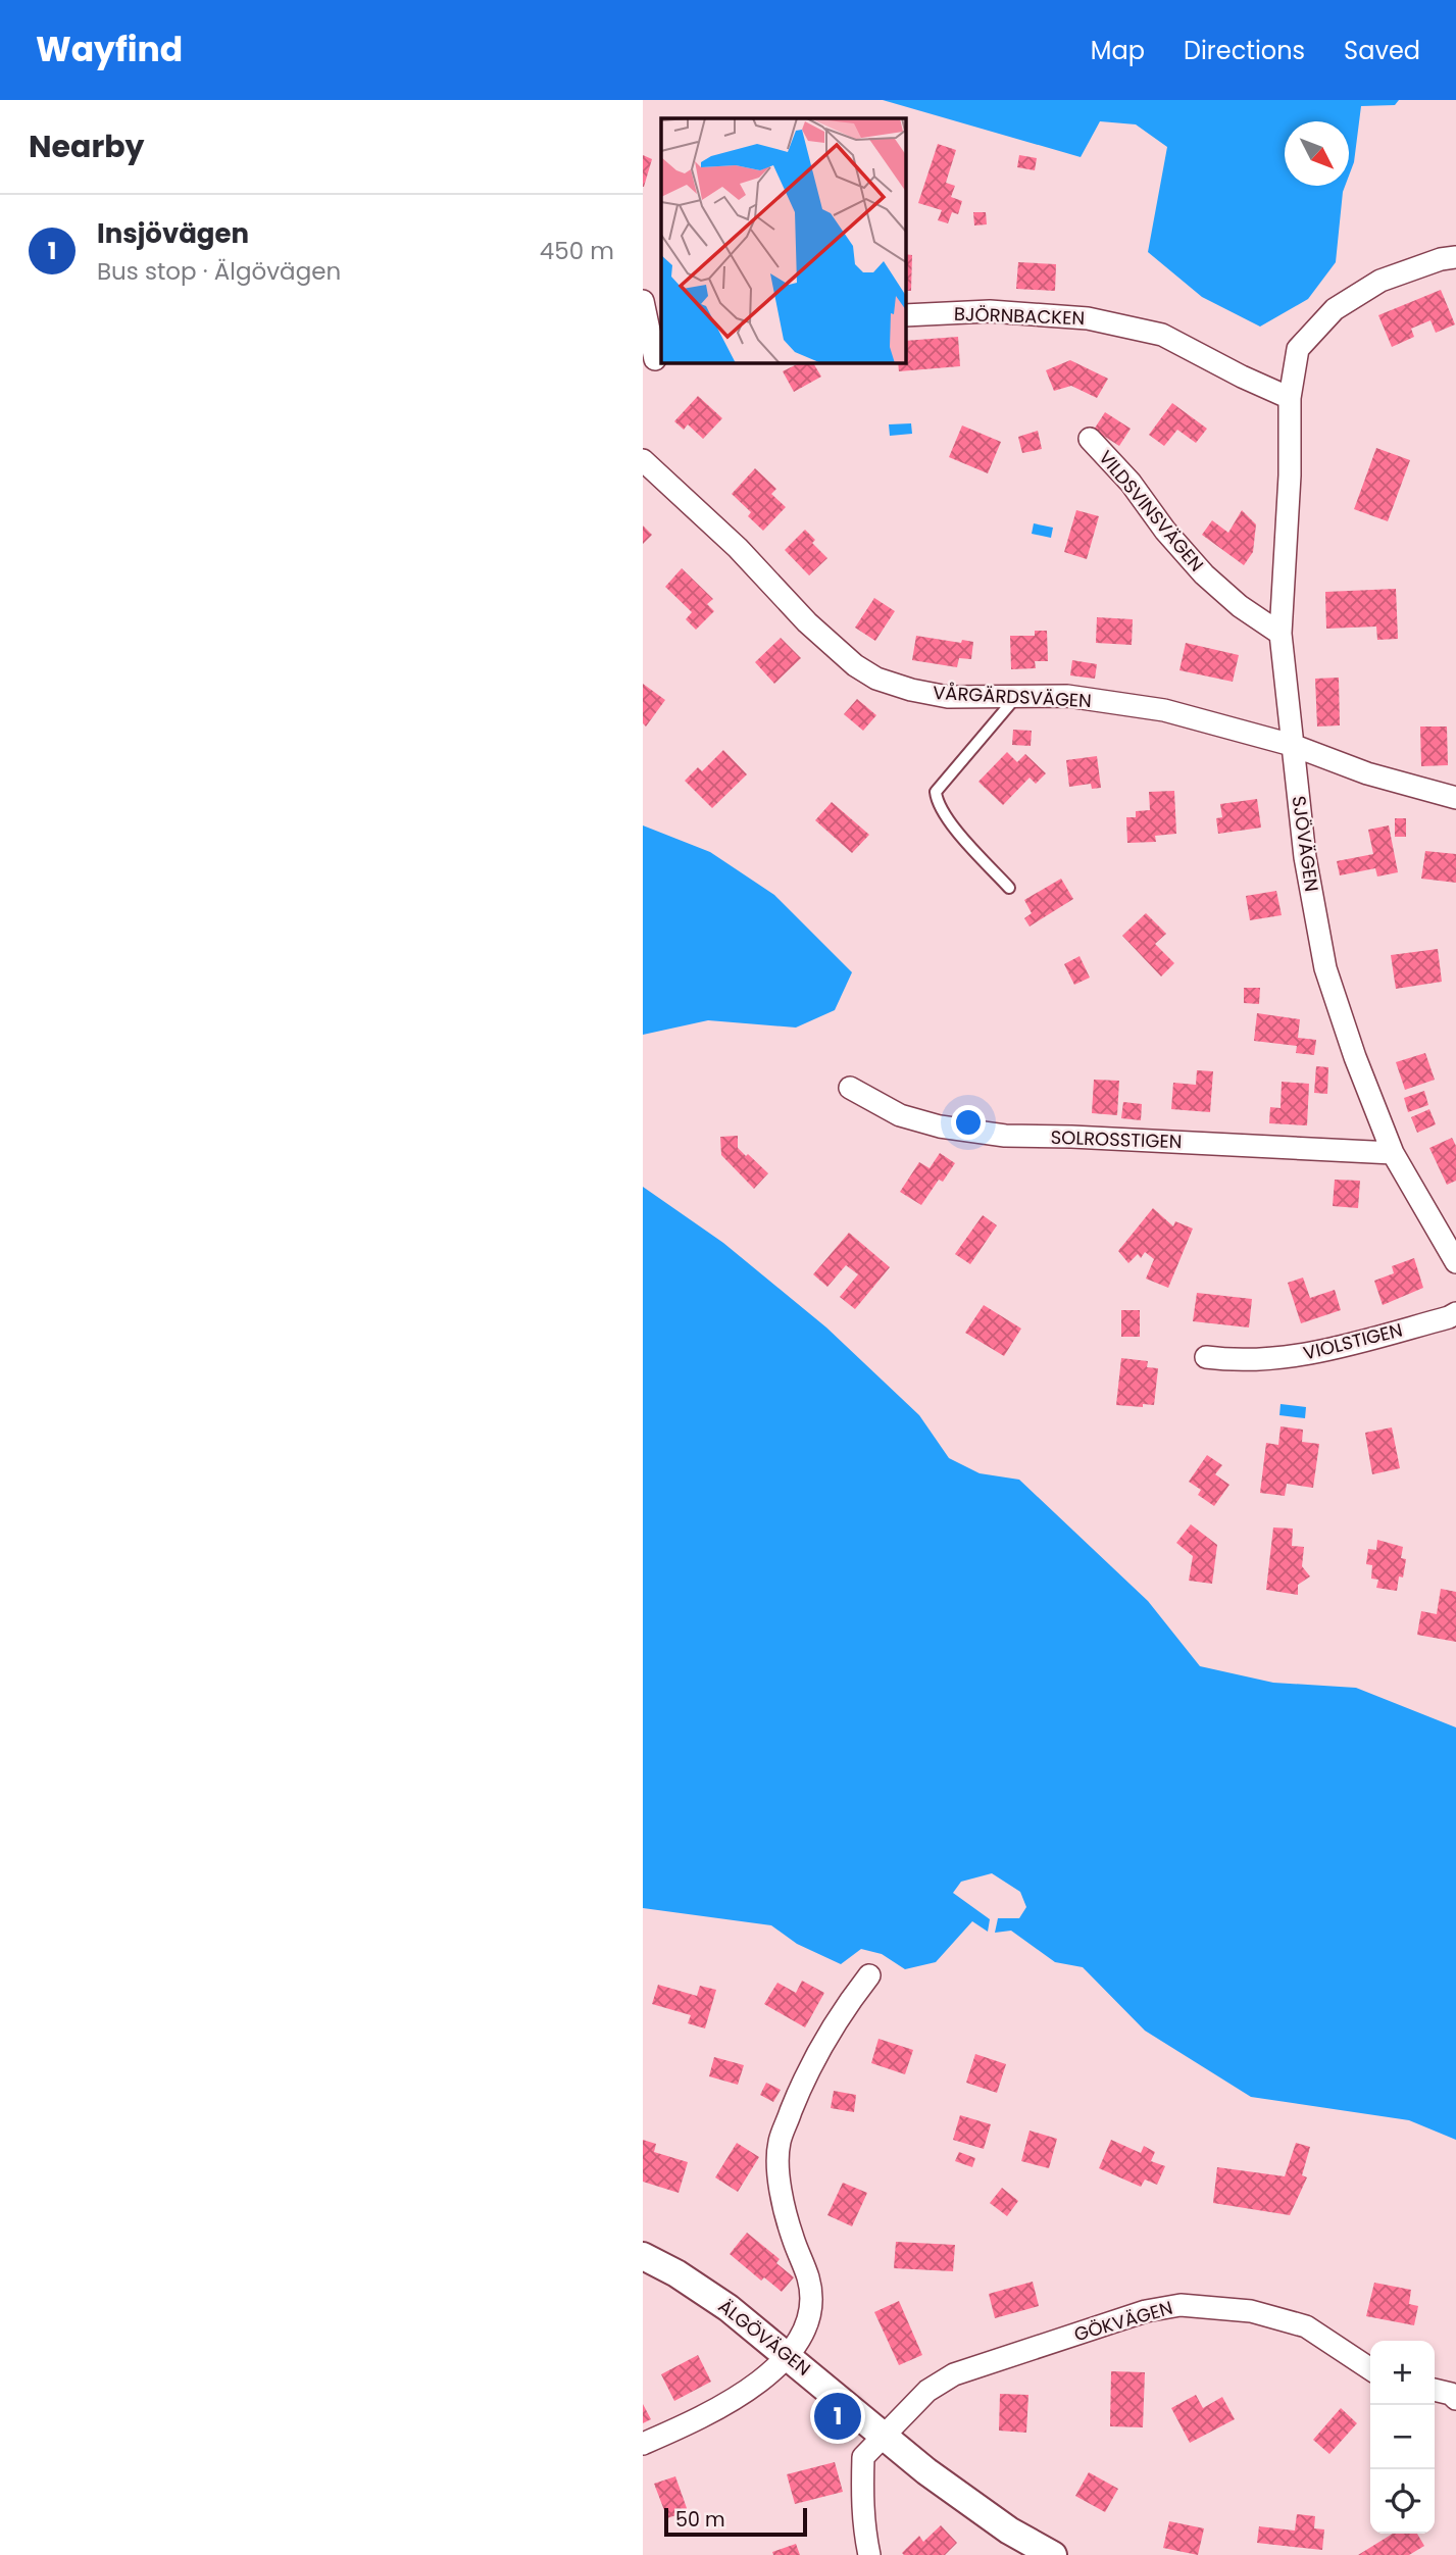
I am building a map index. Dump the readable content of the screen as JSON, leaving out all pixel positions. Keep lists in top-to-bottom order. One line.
{"streets":{"street":["BJÖRNBACKEN","VILDSVINSVÄGEN","VÅRGÄRDSVÄGEN","SJÖVÄGEN","SOLROSSTIGEN","VIOLSTIGEN","GÖKVÄGEN","ÄLGÖVÄGEN"]},"crossings":[["BJÖRNBACKEN","SJÖVÄGEN"],["VILDSVINSVÄGEN","SJÖVÄGEN"],["VÅRGÄRDSVÄGEN","SJÖVÄGEN"],["SJÖVÄGEN","SOLROSSTIGEN"],["GÖKVÄGEN","ÄLGÖVÄGEN"]],"scale_bar":"50 m","north":"bottom right","page":{"header":"Wayfind","nav":["Map","Directions","Saved"],"heading":"Nearby","list":[{"mark":"1","name":"Insjövägen","note":"Bus stop · Älgövägen","value":"450 m"}],"map_buttons":["+","−"],"pins":"1","scale":"50 m"}}
